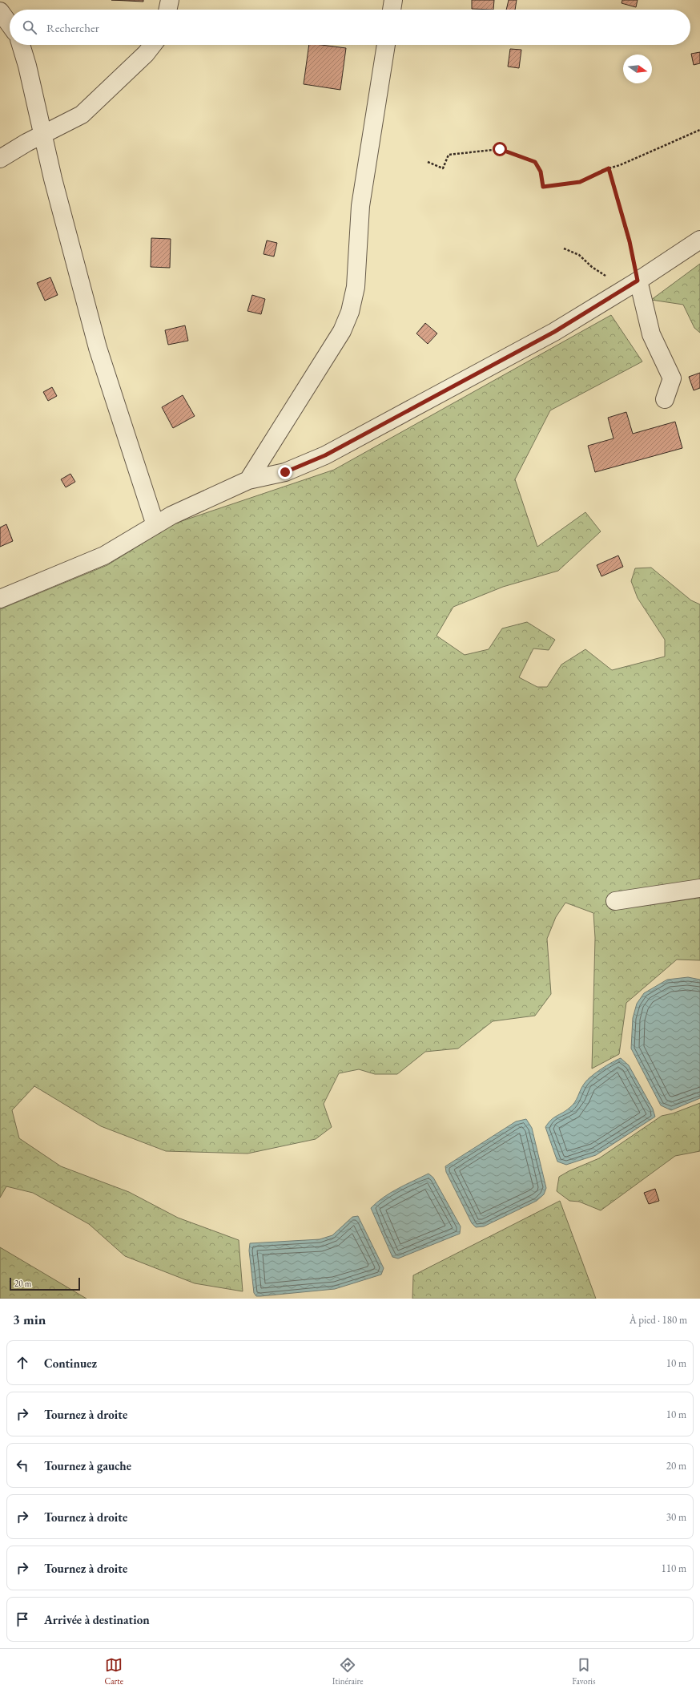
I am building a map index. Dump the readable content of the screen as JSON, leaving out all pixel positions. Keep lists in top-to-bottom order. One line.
{"scale_bar":"20 m","north":"right","page":{"search":"Rechercher","scale":"20 m","heading":["3 min","À pied · 180 m"],"list":[["Continuez","10 m"],["Tournez à droite","10 m"],["Tournez à gauche","20 m"],["Tournez à droite","30 m"],["Tournez à droite","110 m"],"Arrivée à destination"],"nav":["Carte","Itinéraire","Favoris"]}}
